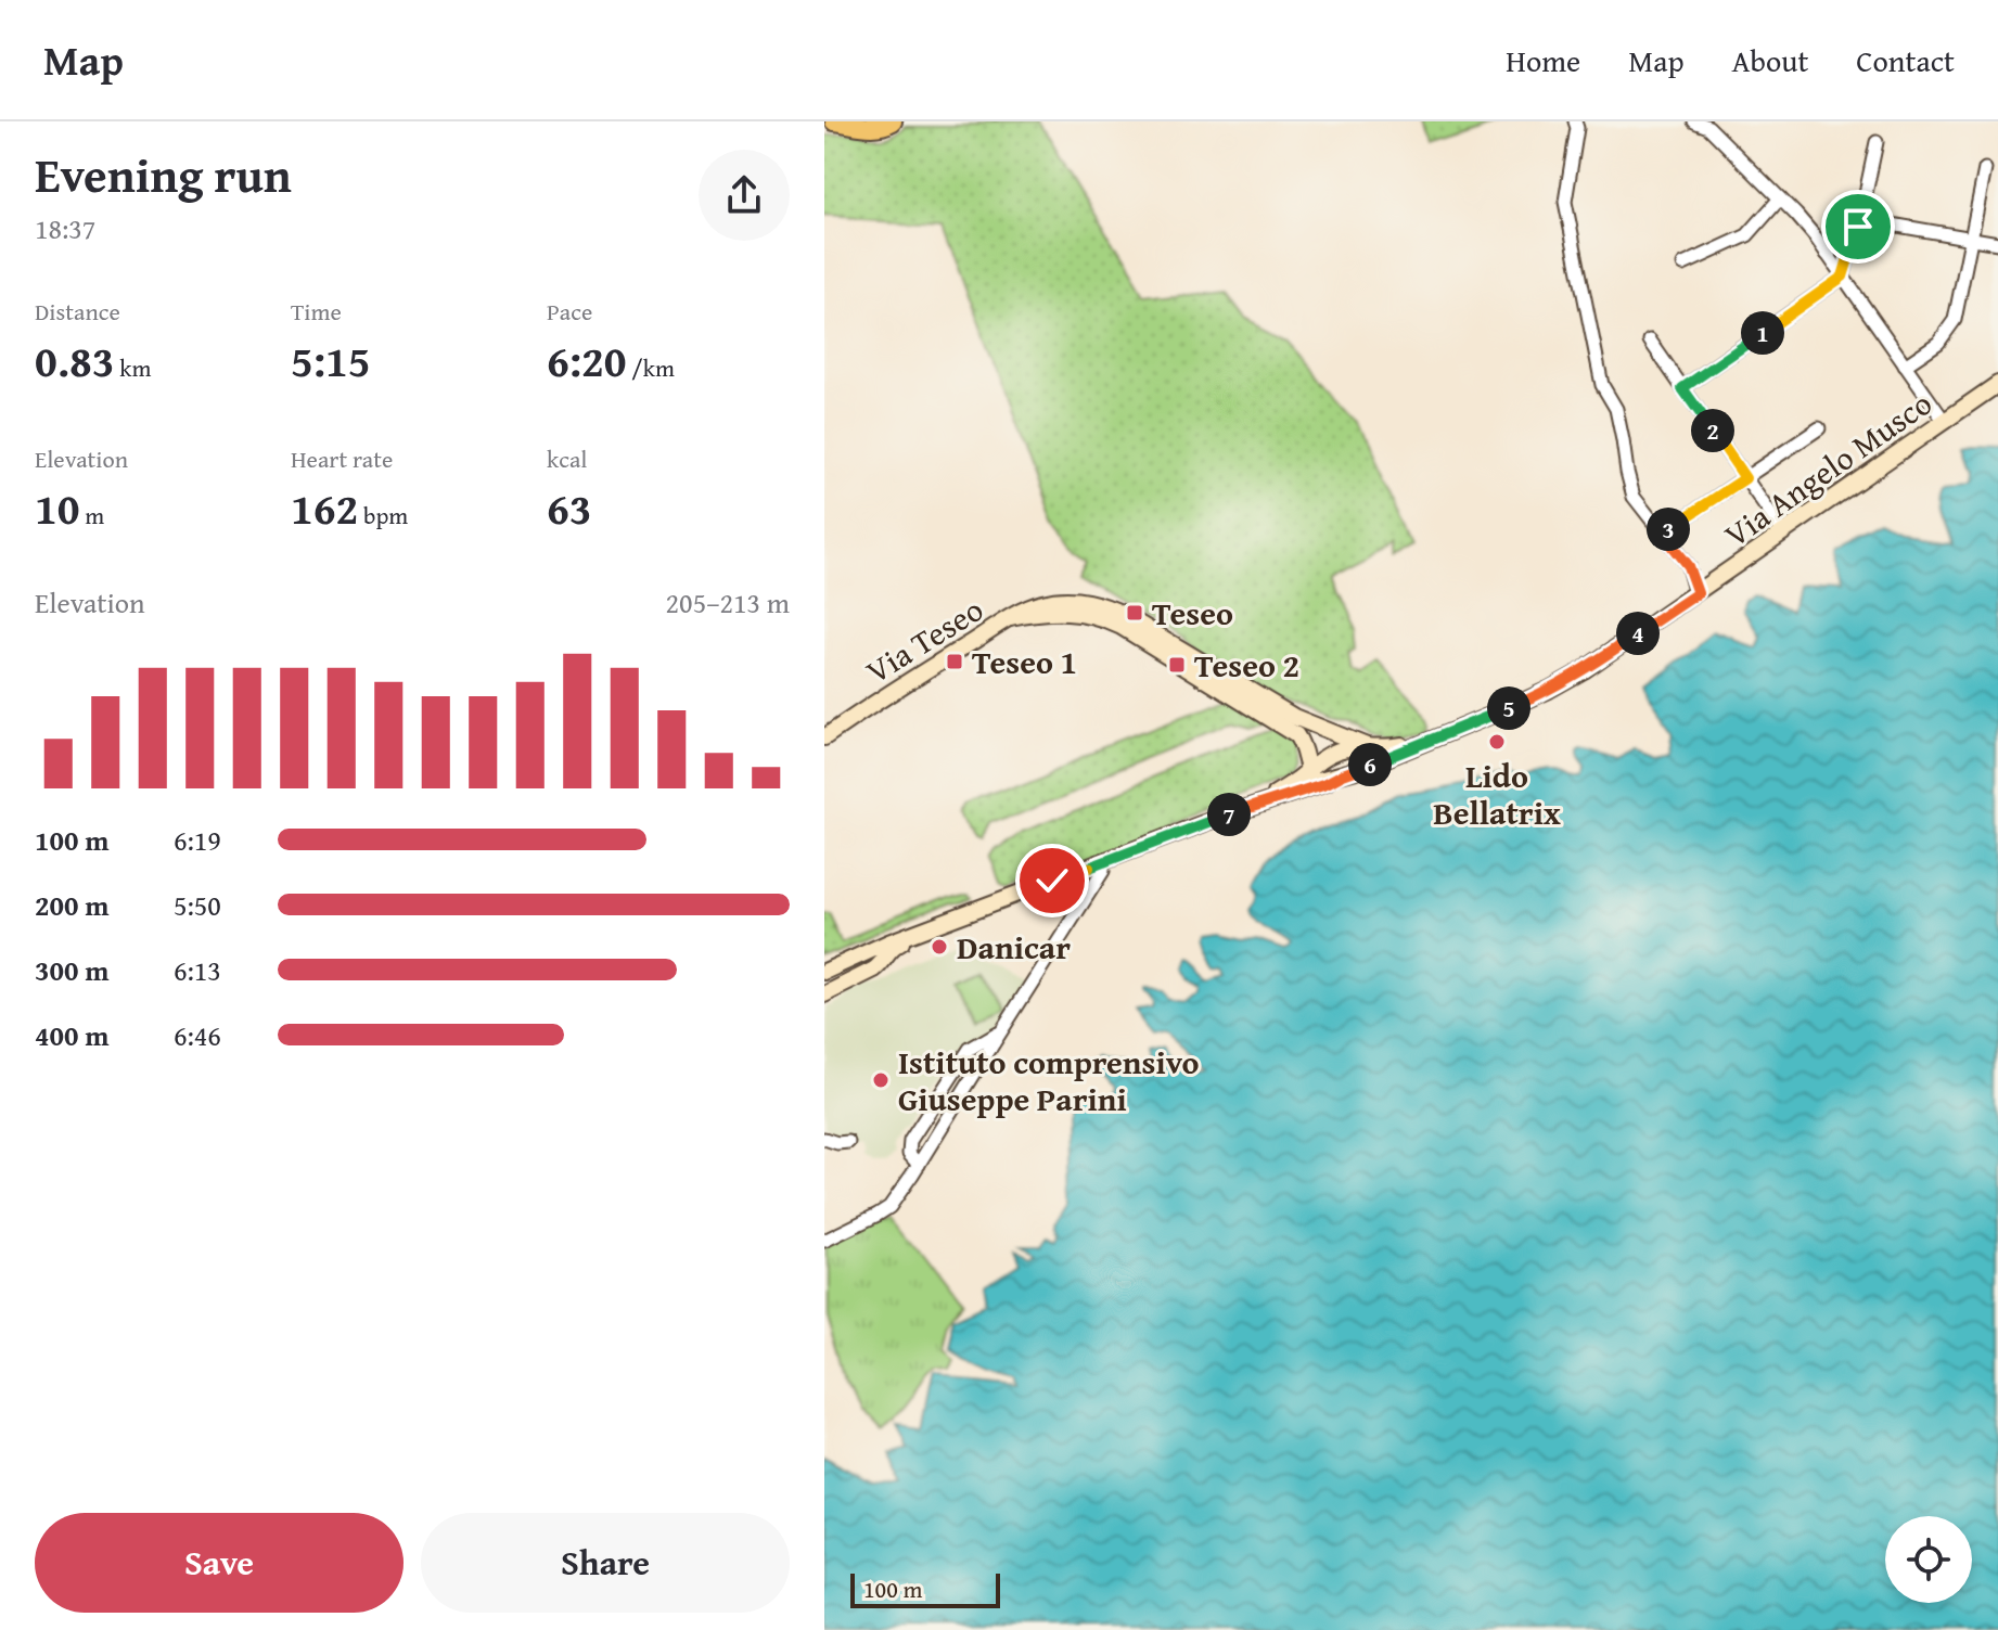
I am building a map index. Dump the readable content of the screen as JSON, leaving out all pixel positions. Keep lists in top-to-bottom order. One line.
{"streets":{"main road":["Via Angelo Musco","Via Teseo"]},"places":{"transit":["Teseo","Teseo 1","Teseo 2"],"other":["Lido Bellatrix","Danicar","Istituto comprensivo Giuseppe Parini"]},"scale_bar":"100 m","page":{"header":"Map","nav":["Home","Map","About","Contact"],"heading":["Evening run","18:37"],"stats":[["Distance","0.83 km"],["Time","5:15"],["Pace","6:20 /km"],["Elevation","10 m"],["Heart rate","162 bpm"],["kcal","63"]],"pins":["1","2","3","4","5","6","7"],"chart":["Elevation","205–213 m"],"list":[{"name":"100 m","note":"6:19"},{"name":"200 m","note":"5:50"},{"name":"300 m","note":"6:13"},{"name":"400 m","note":"6:46"}],"buttons":["Save","Share"],"scale":"100 m"}}
